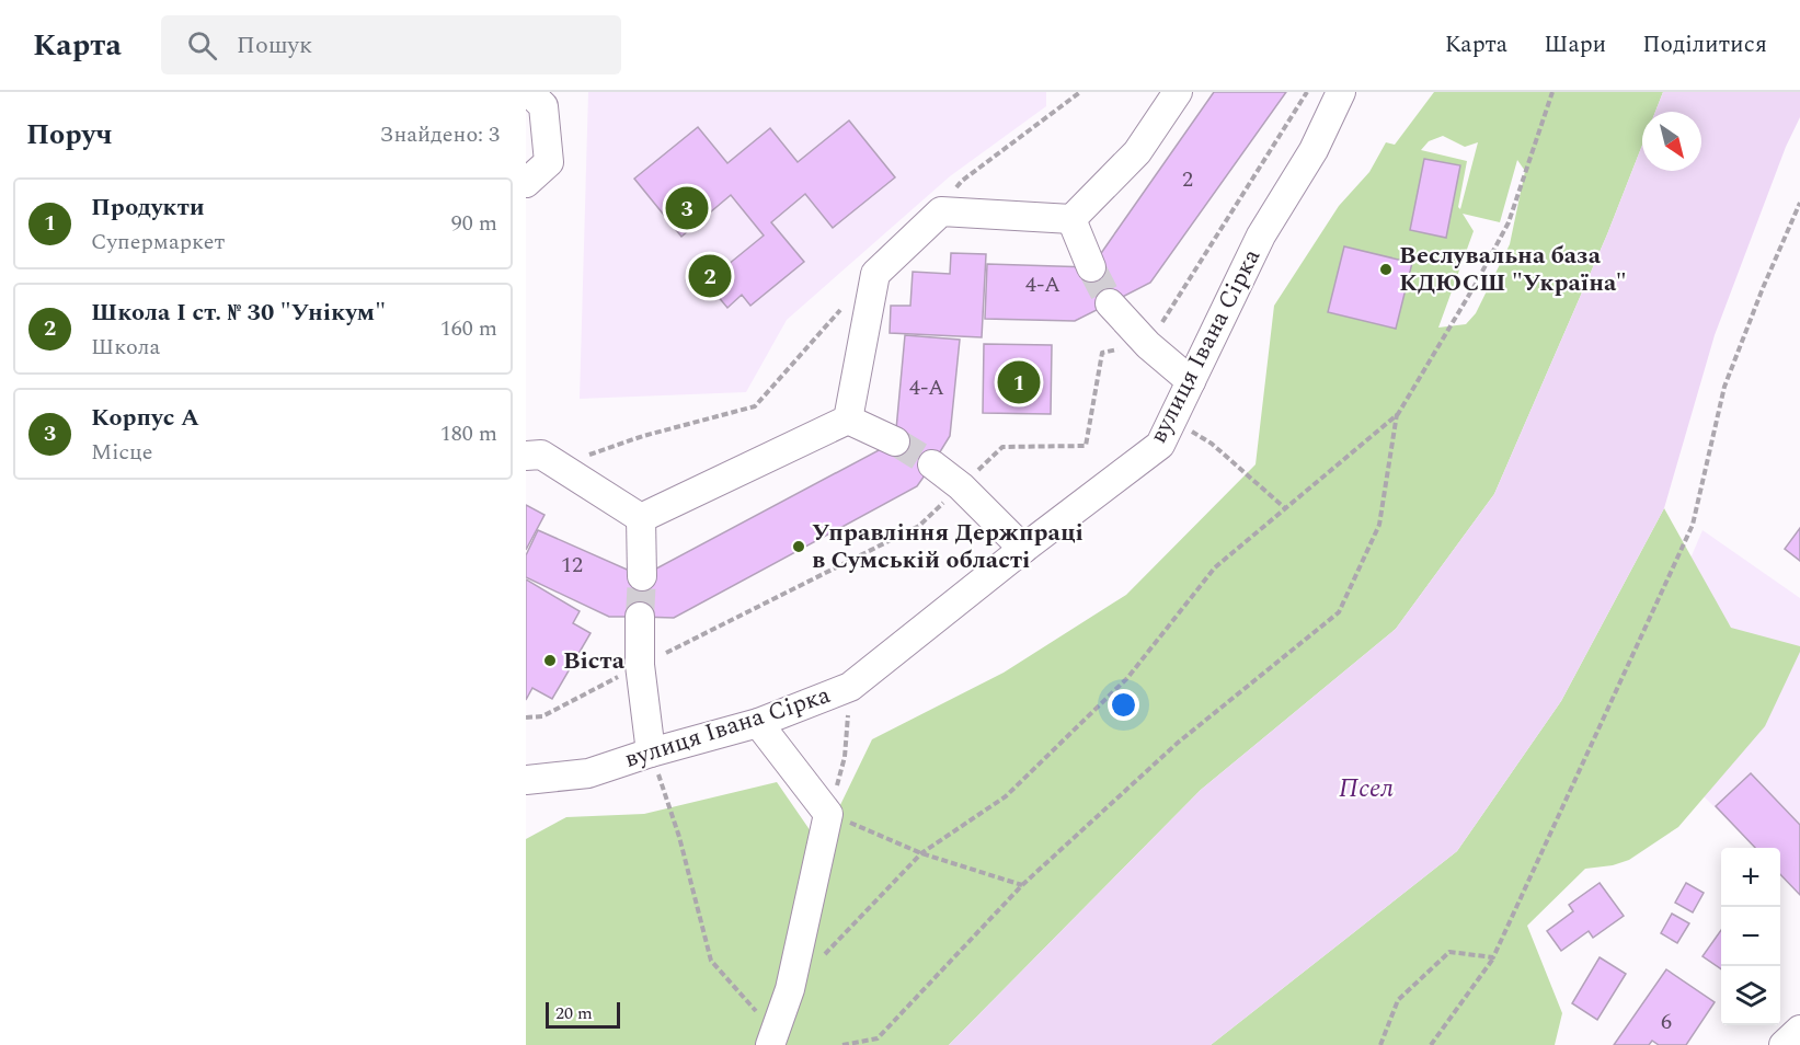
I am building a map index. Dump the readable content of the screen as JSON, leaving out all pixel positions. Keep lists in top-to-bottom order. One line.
{"streets":{"street":["вулиця Івана Сірка"]},"water":["Псел"],"places":["Веслувальна база КДЮСШ \"Україна\"","Управління Держпраці в Сумській області","Віста"],"house_numbers":["2","4-А","4-А","12","6"],"scale_bar":"20 m","north":"bottom right","page":{"header":"Карта","search":"Пошук","nav":["Карта","Шари","Поділитися"],"heading":["Поруч","Знайдено: 3"],"list":[{"mark":"1","name":"Продукти","note":"Супермаркет","value":"90 m"},{"mark":"2","name":"Школа І ст. № 30 \"Унікум\"","note":"Школа","value":"160 m"},{"mark":"3","name":"Корпус А","note":"Місце","value":"180 m"}],"pins":["3","2","1"],"map_buttons":["+","−"],"scale":"20 m"}}
